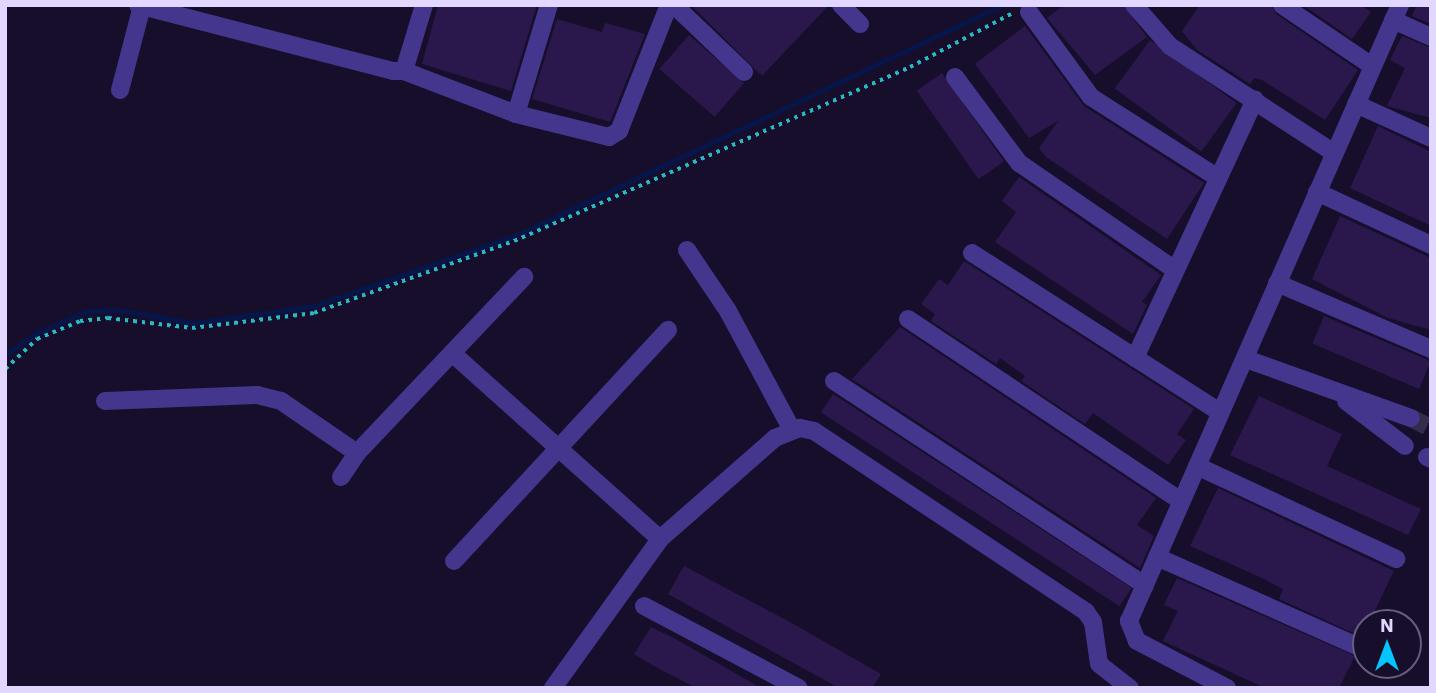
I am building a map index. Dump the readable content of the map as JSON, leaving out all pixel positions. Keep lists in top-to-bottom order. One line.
{"north":"top"}
